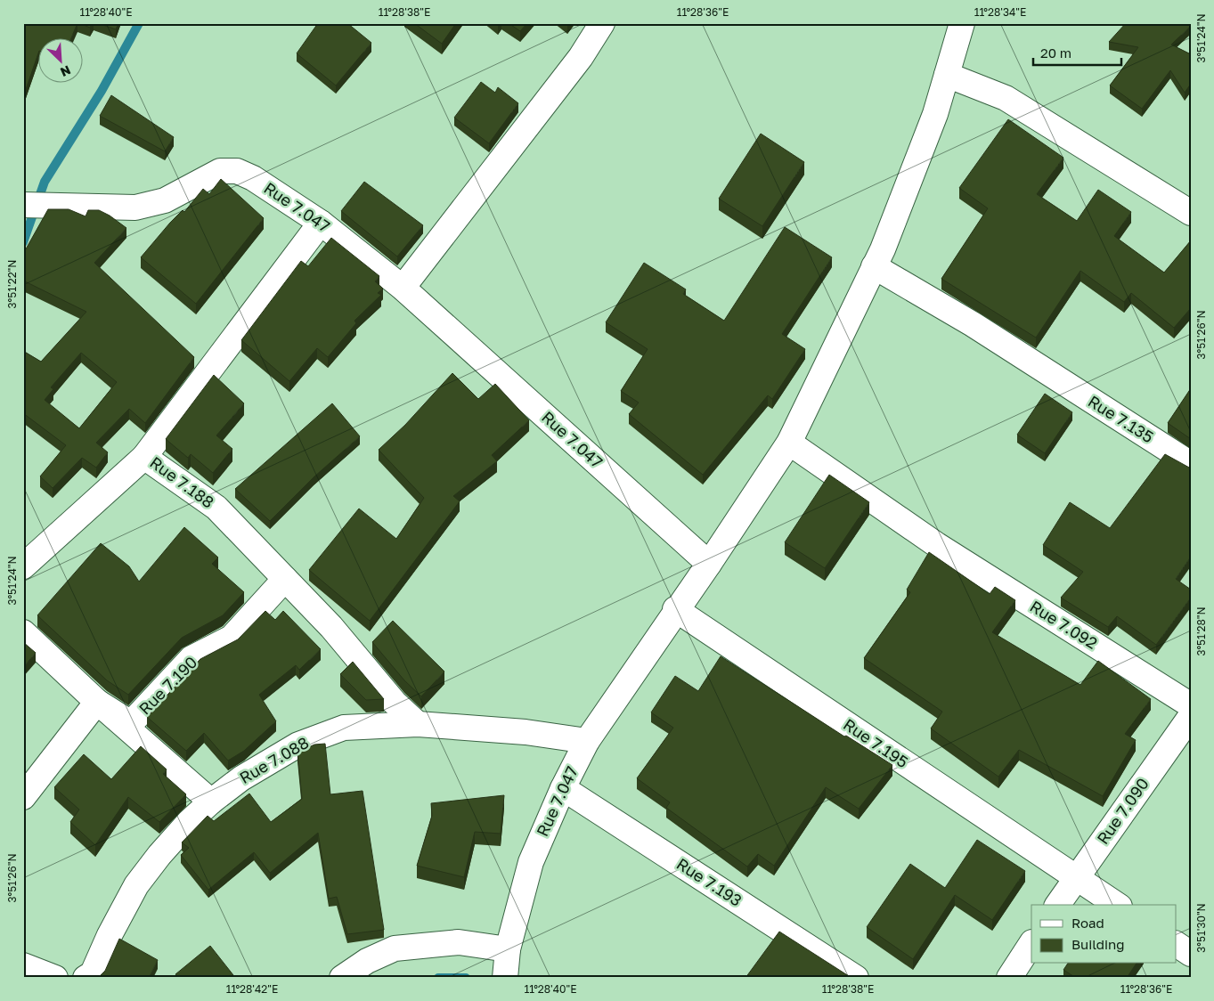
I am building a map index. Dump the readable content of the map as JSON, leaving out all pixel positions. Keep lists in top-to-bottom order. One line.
{"streets":{"street":["Rue 7.047","Rue 7.135","Rue 7.188","Rue 7.092","Rue 7.190","Rue 7.195","Rue 7.088","Rue 7.090","Rue 7.193"]},"crossings":[["Rue 7.047","Rue 7.188"],["Rue 7.047","Rue 7.195"],["Rue 7.047","Rue 7.088"],["Rue 7.047","Rue 7.193"],["Rue 7.188","Rue 7.190"],["Rue 7.188","Rue 7.088"],["Rue 7.195","Rue 7.090"]],"legend":["Road","Building"],"scale_bar":"20 m","north":"bottom right","coordinates":["11°28'40\"E","11°28'38\"E","11°28'36\"E","11°28'34\"E","3°51'24\"N","3°51'22\"N","3°51'26\"N","3°51'28\"N","3°51'30\"N","11°28'42\"E"]}
